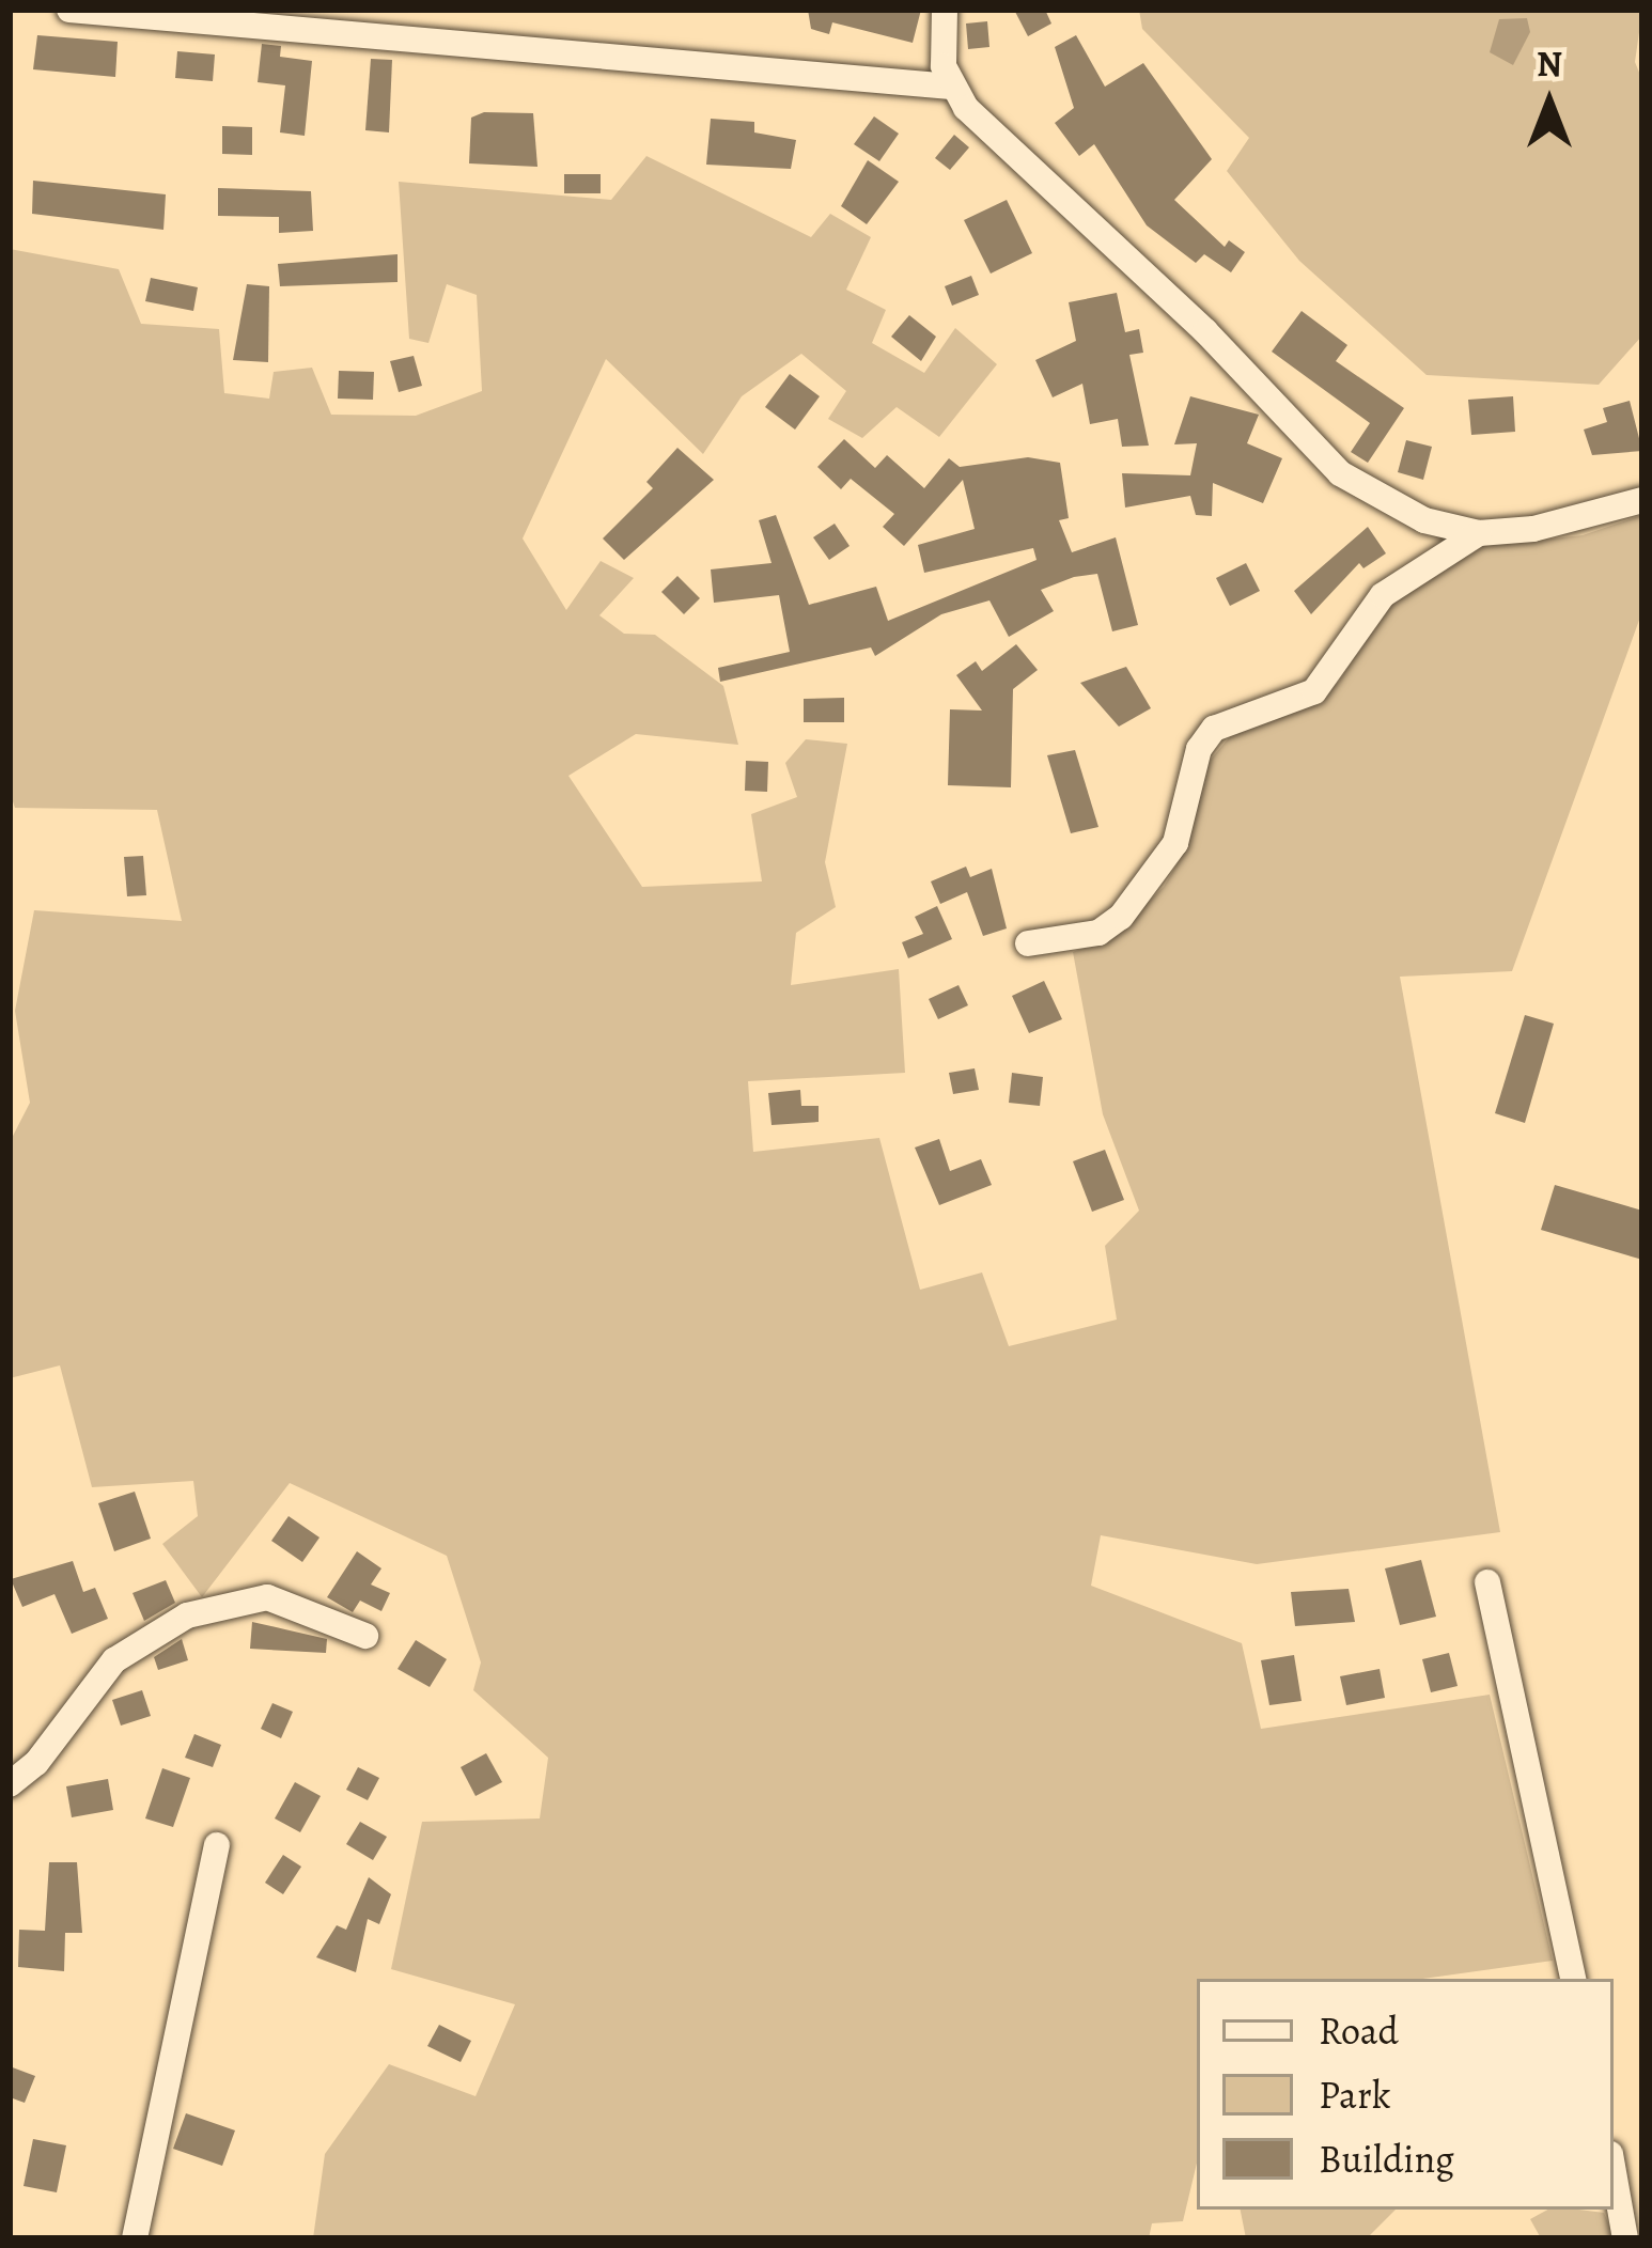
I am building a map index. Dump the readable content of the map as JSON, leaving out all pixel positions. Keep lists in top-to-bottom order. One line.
{"legend":["Road","Park","Building"],"north":"top"}
